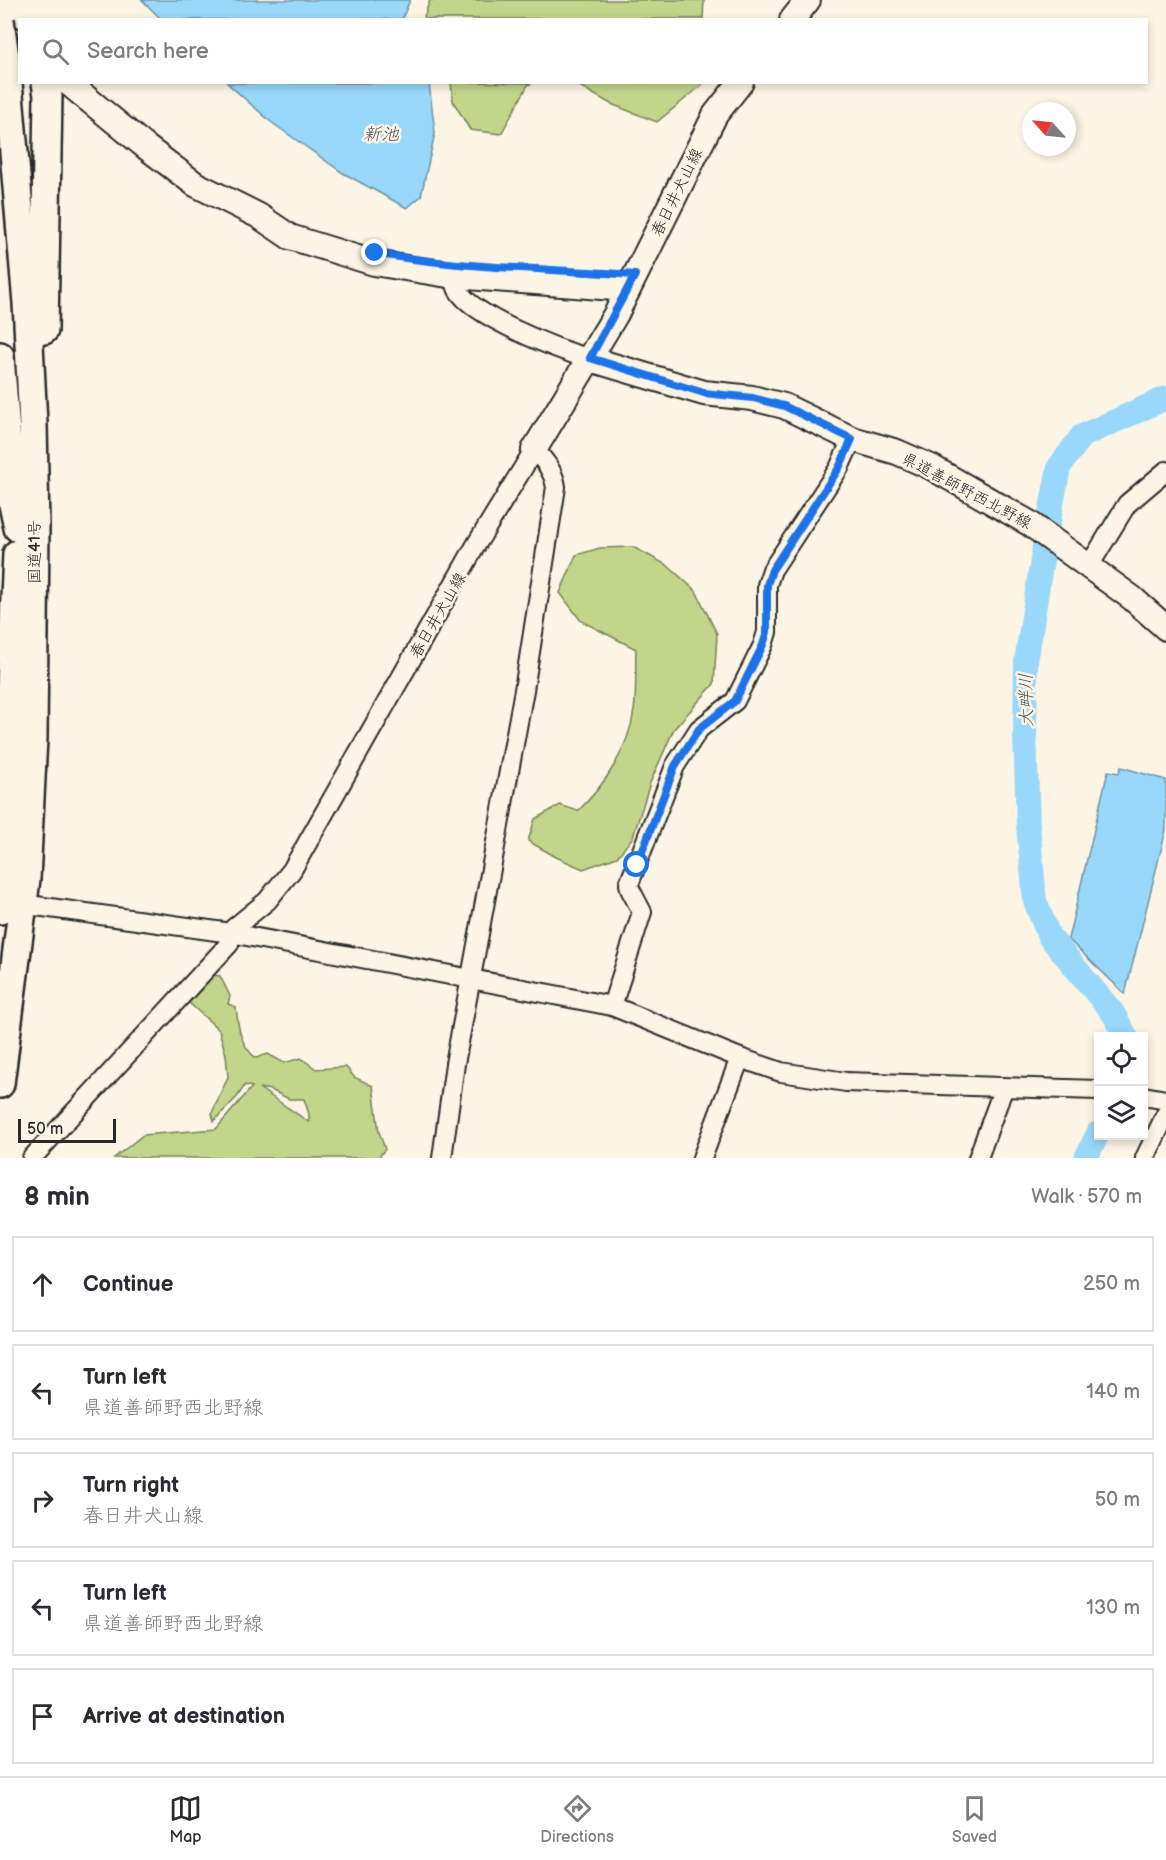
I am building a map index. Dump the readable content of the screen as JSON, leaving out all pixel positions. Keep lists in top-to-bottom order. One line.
{"streets":{"highway":["国道41号"],"main road":["春日井犬山線","県道善師野西北野線"]},"crossings":[["春日井犬山線","県道善師野西北野線"]],"water":["新池","大畔川"],"scale_bar":"50 m","north":"top left","page":{"search":"Search here","scale":"50 m","heading":["8 min","Walk · 570 m"],"list":[["Continue","250 m"],["Turn left","県道善師野西北野線","140 m"],["Turn right","春日井犬山線","50 m"],["Turn left","県道善師野西北野線","130 m"],"Arrive at destination"],"nav":["Map","Directions","Saved"]}}
